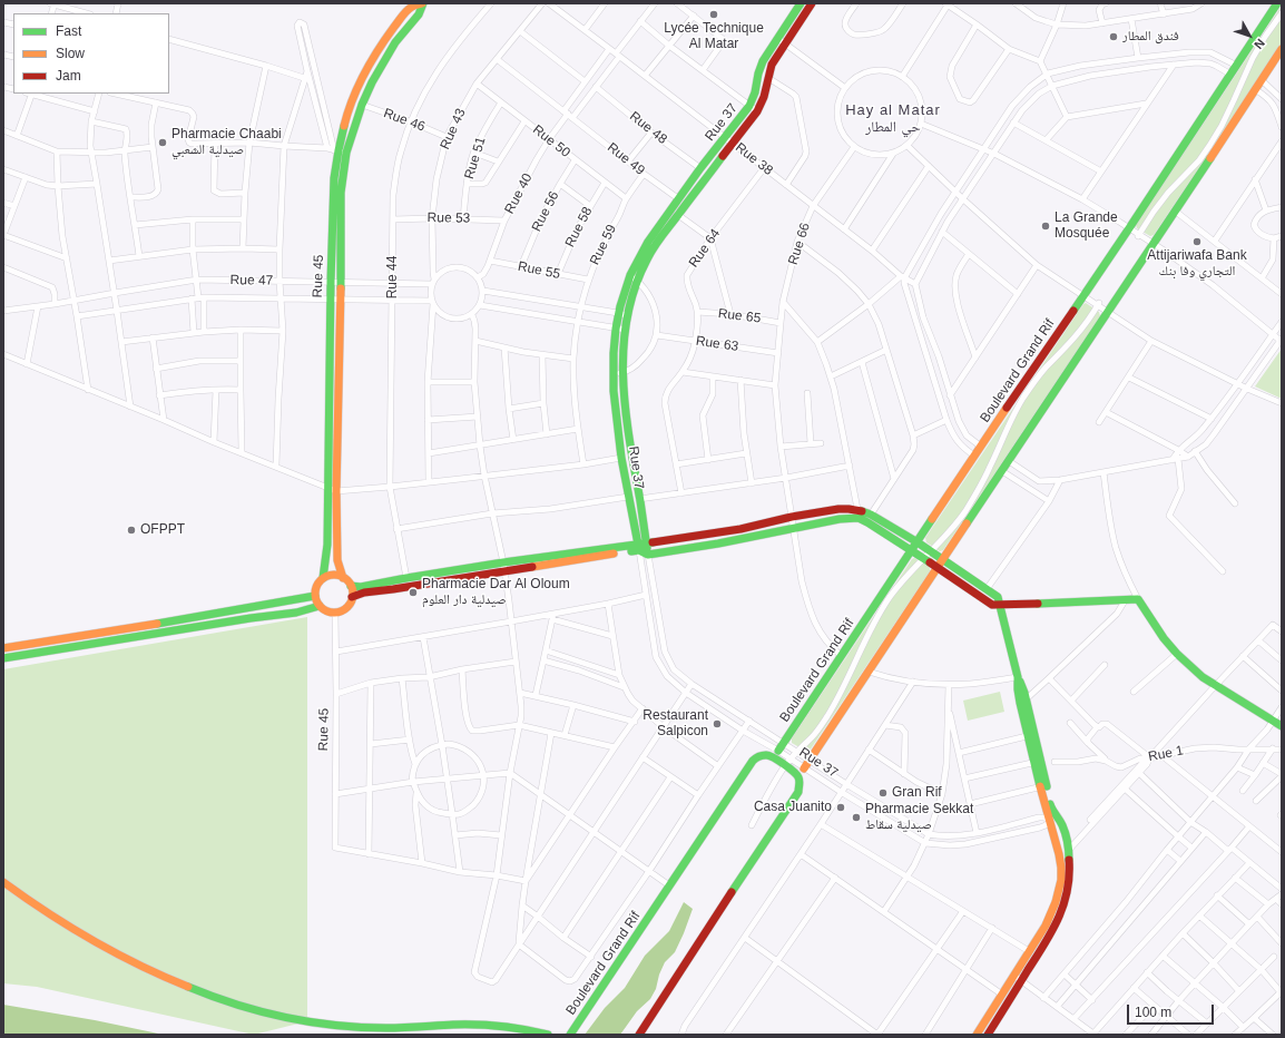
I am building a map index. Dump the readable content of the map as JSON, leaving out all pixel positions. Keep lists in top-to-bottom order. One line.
{"streets":{"street":["Rue 46","Rue 37","Rue 48","Rue 43","Rue 50","Rue 51","Rue 49","Rue 38","Rue 40","Rue 56","Rue 53","Rue 58","Rue 66","Rue 59","Rue 64","Rue 55","Rue 45","Rue 44","Rue 47","Rue 65","Rue 63","Boulevard Grand Rif","Rue 1"]},"crossings":[["Rue 46","Rue 43"],["Rue 46","Rue 45"],["Rue 46","Rue 44"],["Rue 37","Rue 48"],["Rue 37","Rue 49"],["Rue 37","Rue 38"],["Rue 37","Boulevard Grand Rif"],["Rue 48","Rue 40"],["Rue 43","Rue 50"],["Rue 43","Rue 49"],["Rue 43","Rue 40"],["Rue 43","Rue 53"],["Rue 43","Rue 47"],["Rue 50","Rue 51"],["Rue 50","Rue 40"],["Rue 50","Rue 56"],["Rue 50","Rue 58"],["Rue 50","Rue 59"],["Rue 51","Rue 53"],["Rue 49","Rue 40"],["Rue 49","Rue 59"],["Rue 38","Rue 40"],["Rue 38","Rue 66"],["Rue 38","Rue 64"],["Rue 40","Rue 53"],["Rue 40","Rue 55"],["Rue 40","Rue 47"],["Rue 56","Rue 55"],["Rue 53","Rue 44"],["Rue 58","Rue 55"],["Rue 66","Rue 65"],["Rue 66","Rue 63"],["Rue 66","Boulevard Grand Rif"],["Rue 59","Rue 55"],["Rue 64","Rue 65"],["Rue 64","Rue 63"],["Rue 45","Rue 47"],["Rue 44","Rue 47"]],"districts":["Hay al Matar حي المطار"],"places":["Lycée Technique Al Matar","فندق المطار","Pharmacie Chaabi صيدلية الشعبي","La Grande Mosquée","Attijariwafa Bank التجاري وفا بنك","OFPPT","Pharmacie Dar Al Oloum صيدلية دار العلوم","Restaurant Salpicon","Gran Rif","Casa Juanito","Pharmacie Sekkat صيدلية سقاط"],"legend":["Fast","Slow","Jam"],"scale_bar":"100 m","north":"bottom right"}
